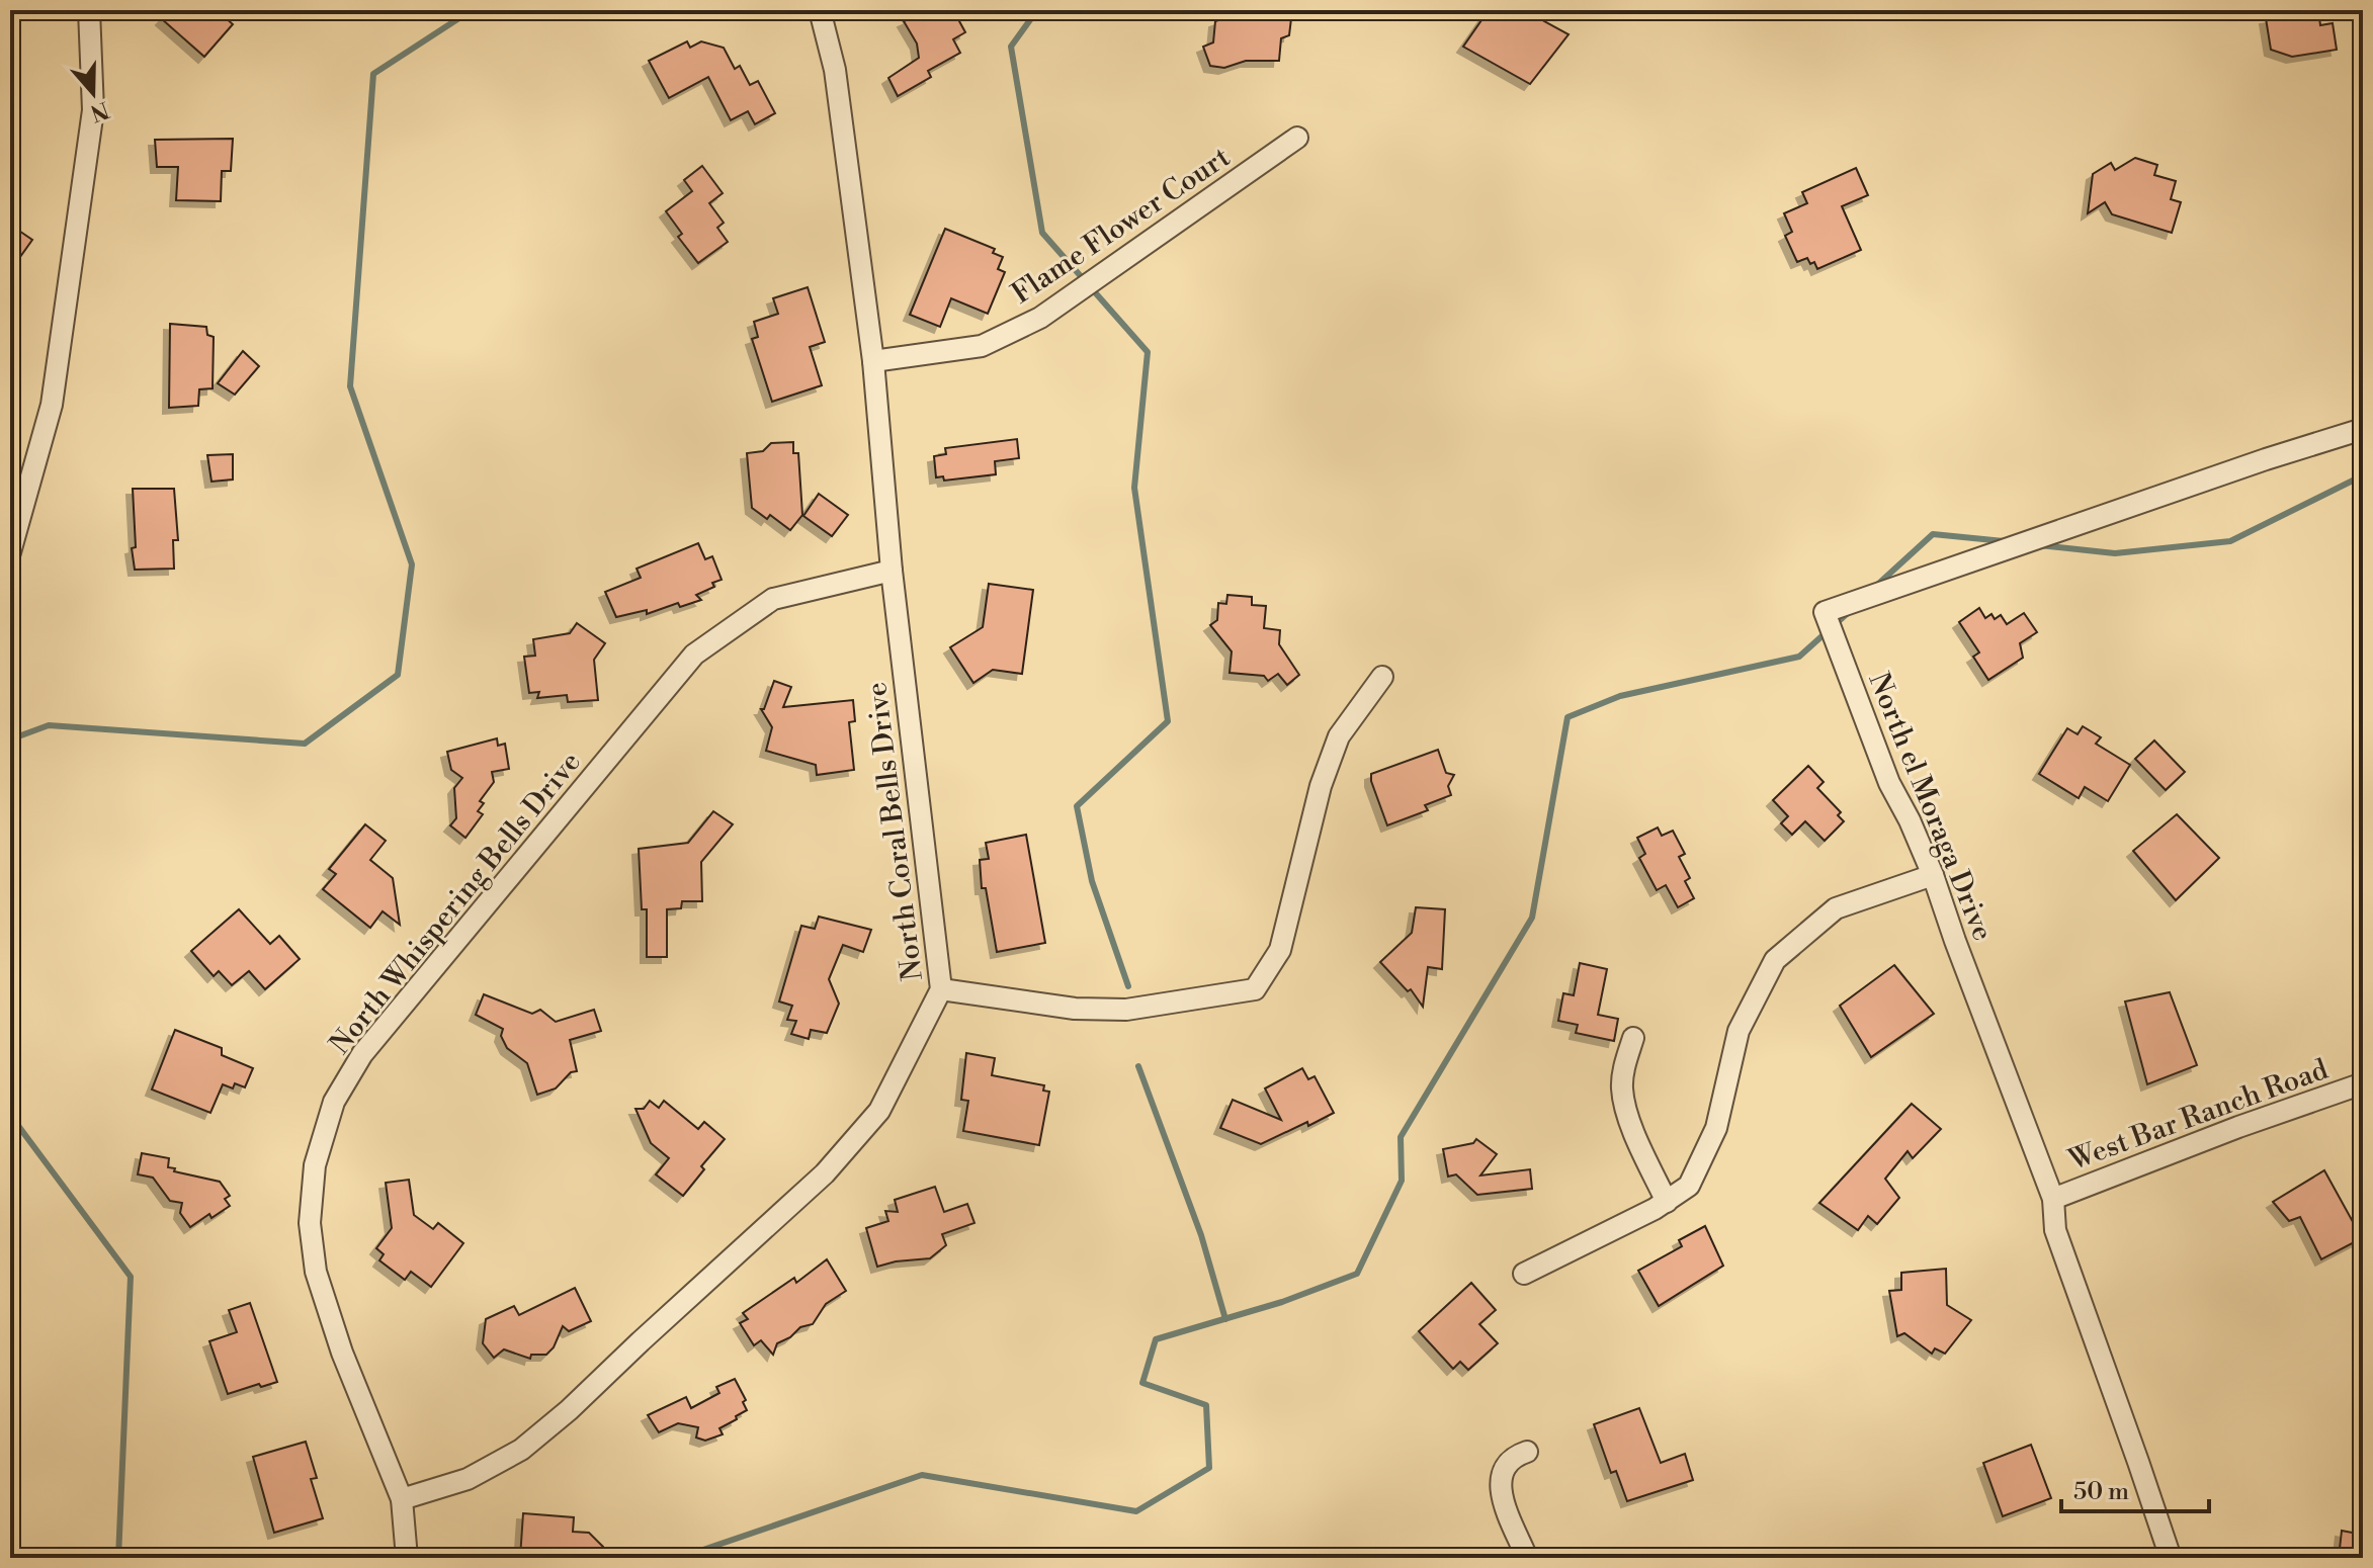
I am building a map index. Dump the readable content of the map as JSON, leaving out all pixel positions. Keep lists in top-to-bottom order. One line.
{"streets":{"street":["Flame Flower Court","North el Moraga Drive","North Coral Bells Drive","North Whispering Bells Drive","West Bar Ranch Road"]},"crossings":[["Flame Flower Court","North Coral Bells Drive"],["North el Moraga Drive","West Bar Ranch Road"],["North Coral Bells Drive","North Whispering Bells Drive"]],"scale_bar":"50 m","north":"bottom"}
